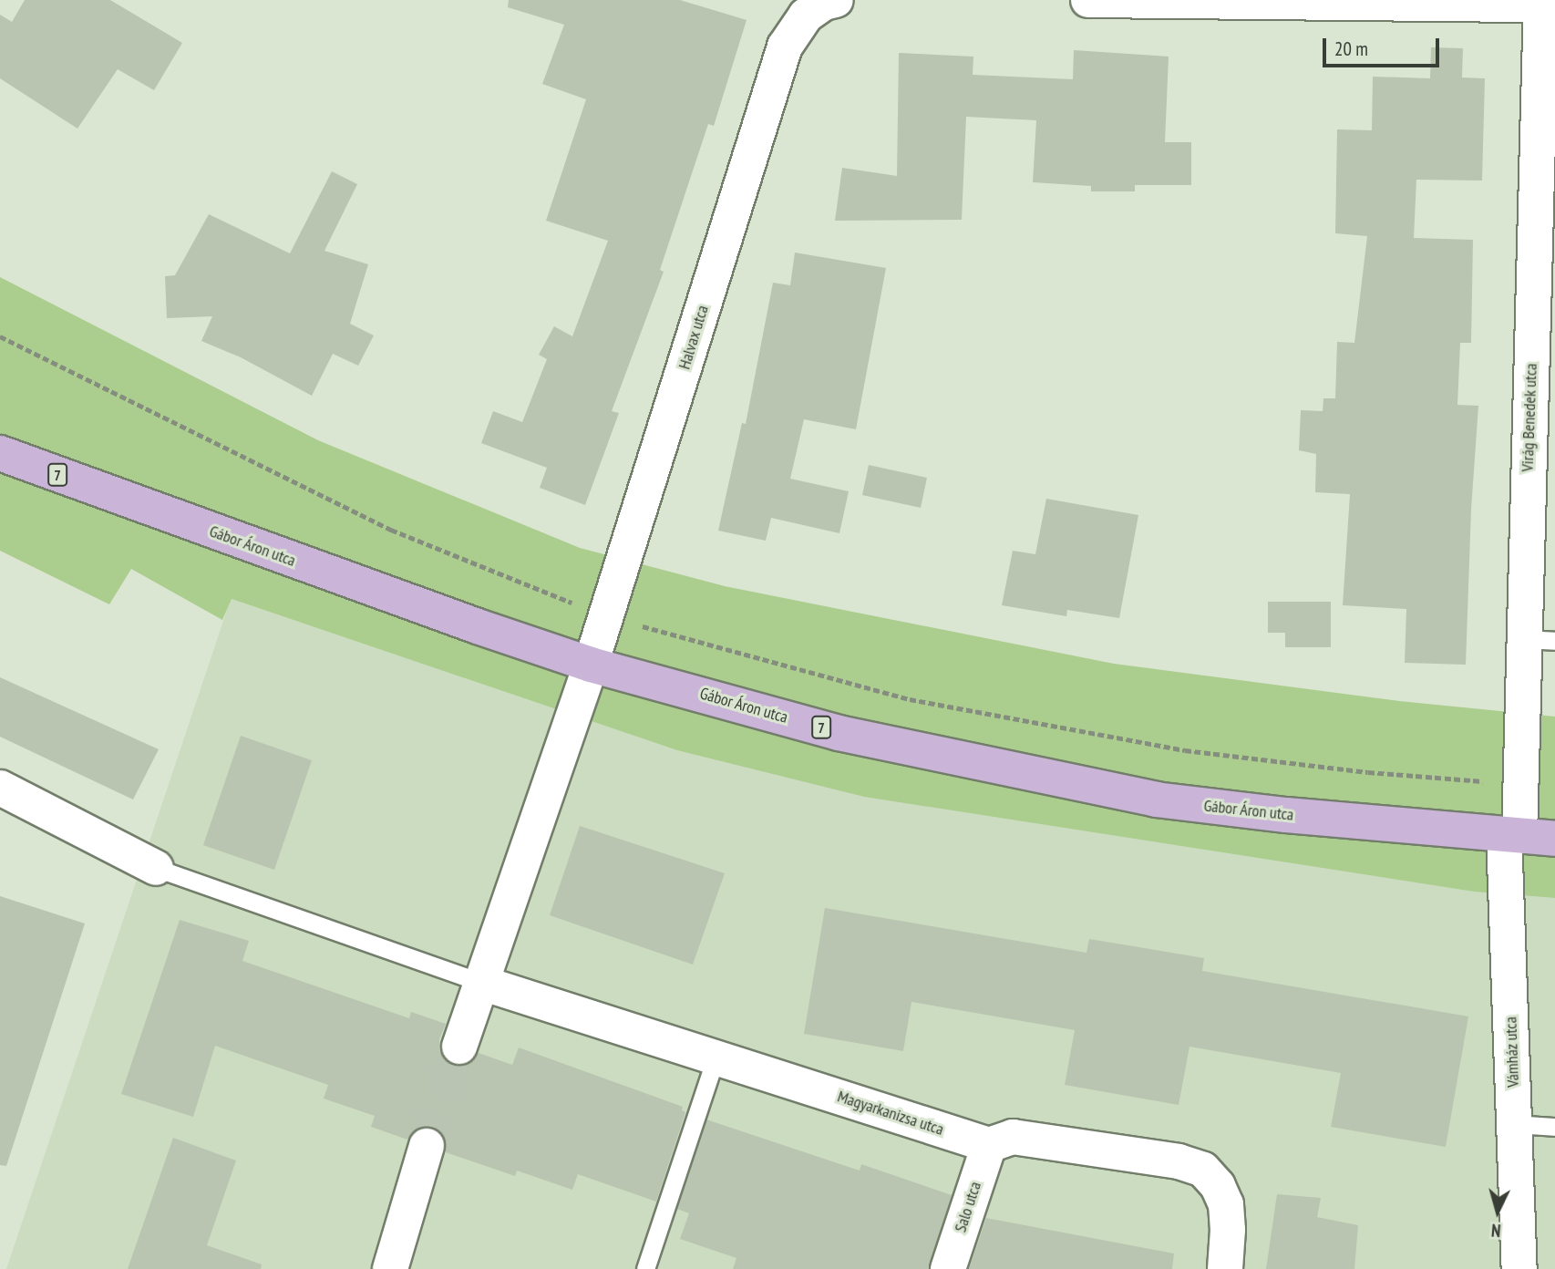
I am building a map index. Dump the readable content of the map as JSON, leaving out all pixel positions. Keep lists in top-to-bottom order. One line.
{"streets":{"main road":["7","Gábor Áron utca"],"street":["Halvax utca","Virág Benedek utca","Vámház utca","Magyarkanizsa utca","Salo utca"]},"crossings":[["Halvax utca","Gábor Áron utca"],["Halvax utca","Magyarkanizsa utca"],["Virág Benedek utca","Gábor Áron utca"],["Virág Benedek utca","Vámház utca"],["Gábor Áron utca","Vámház utca"],["Magyarkanizsa utca","Salo utca"]],"scale_bar":"20 m","north":"bottom"}
